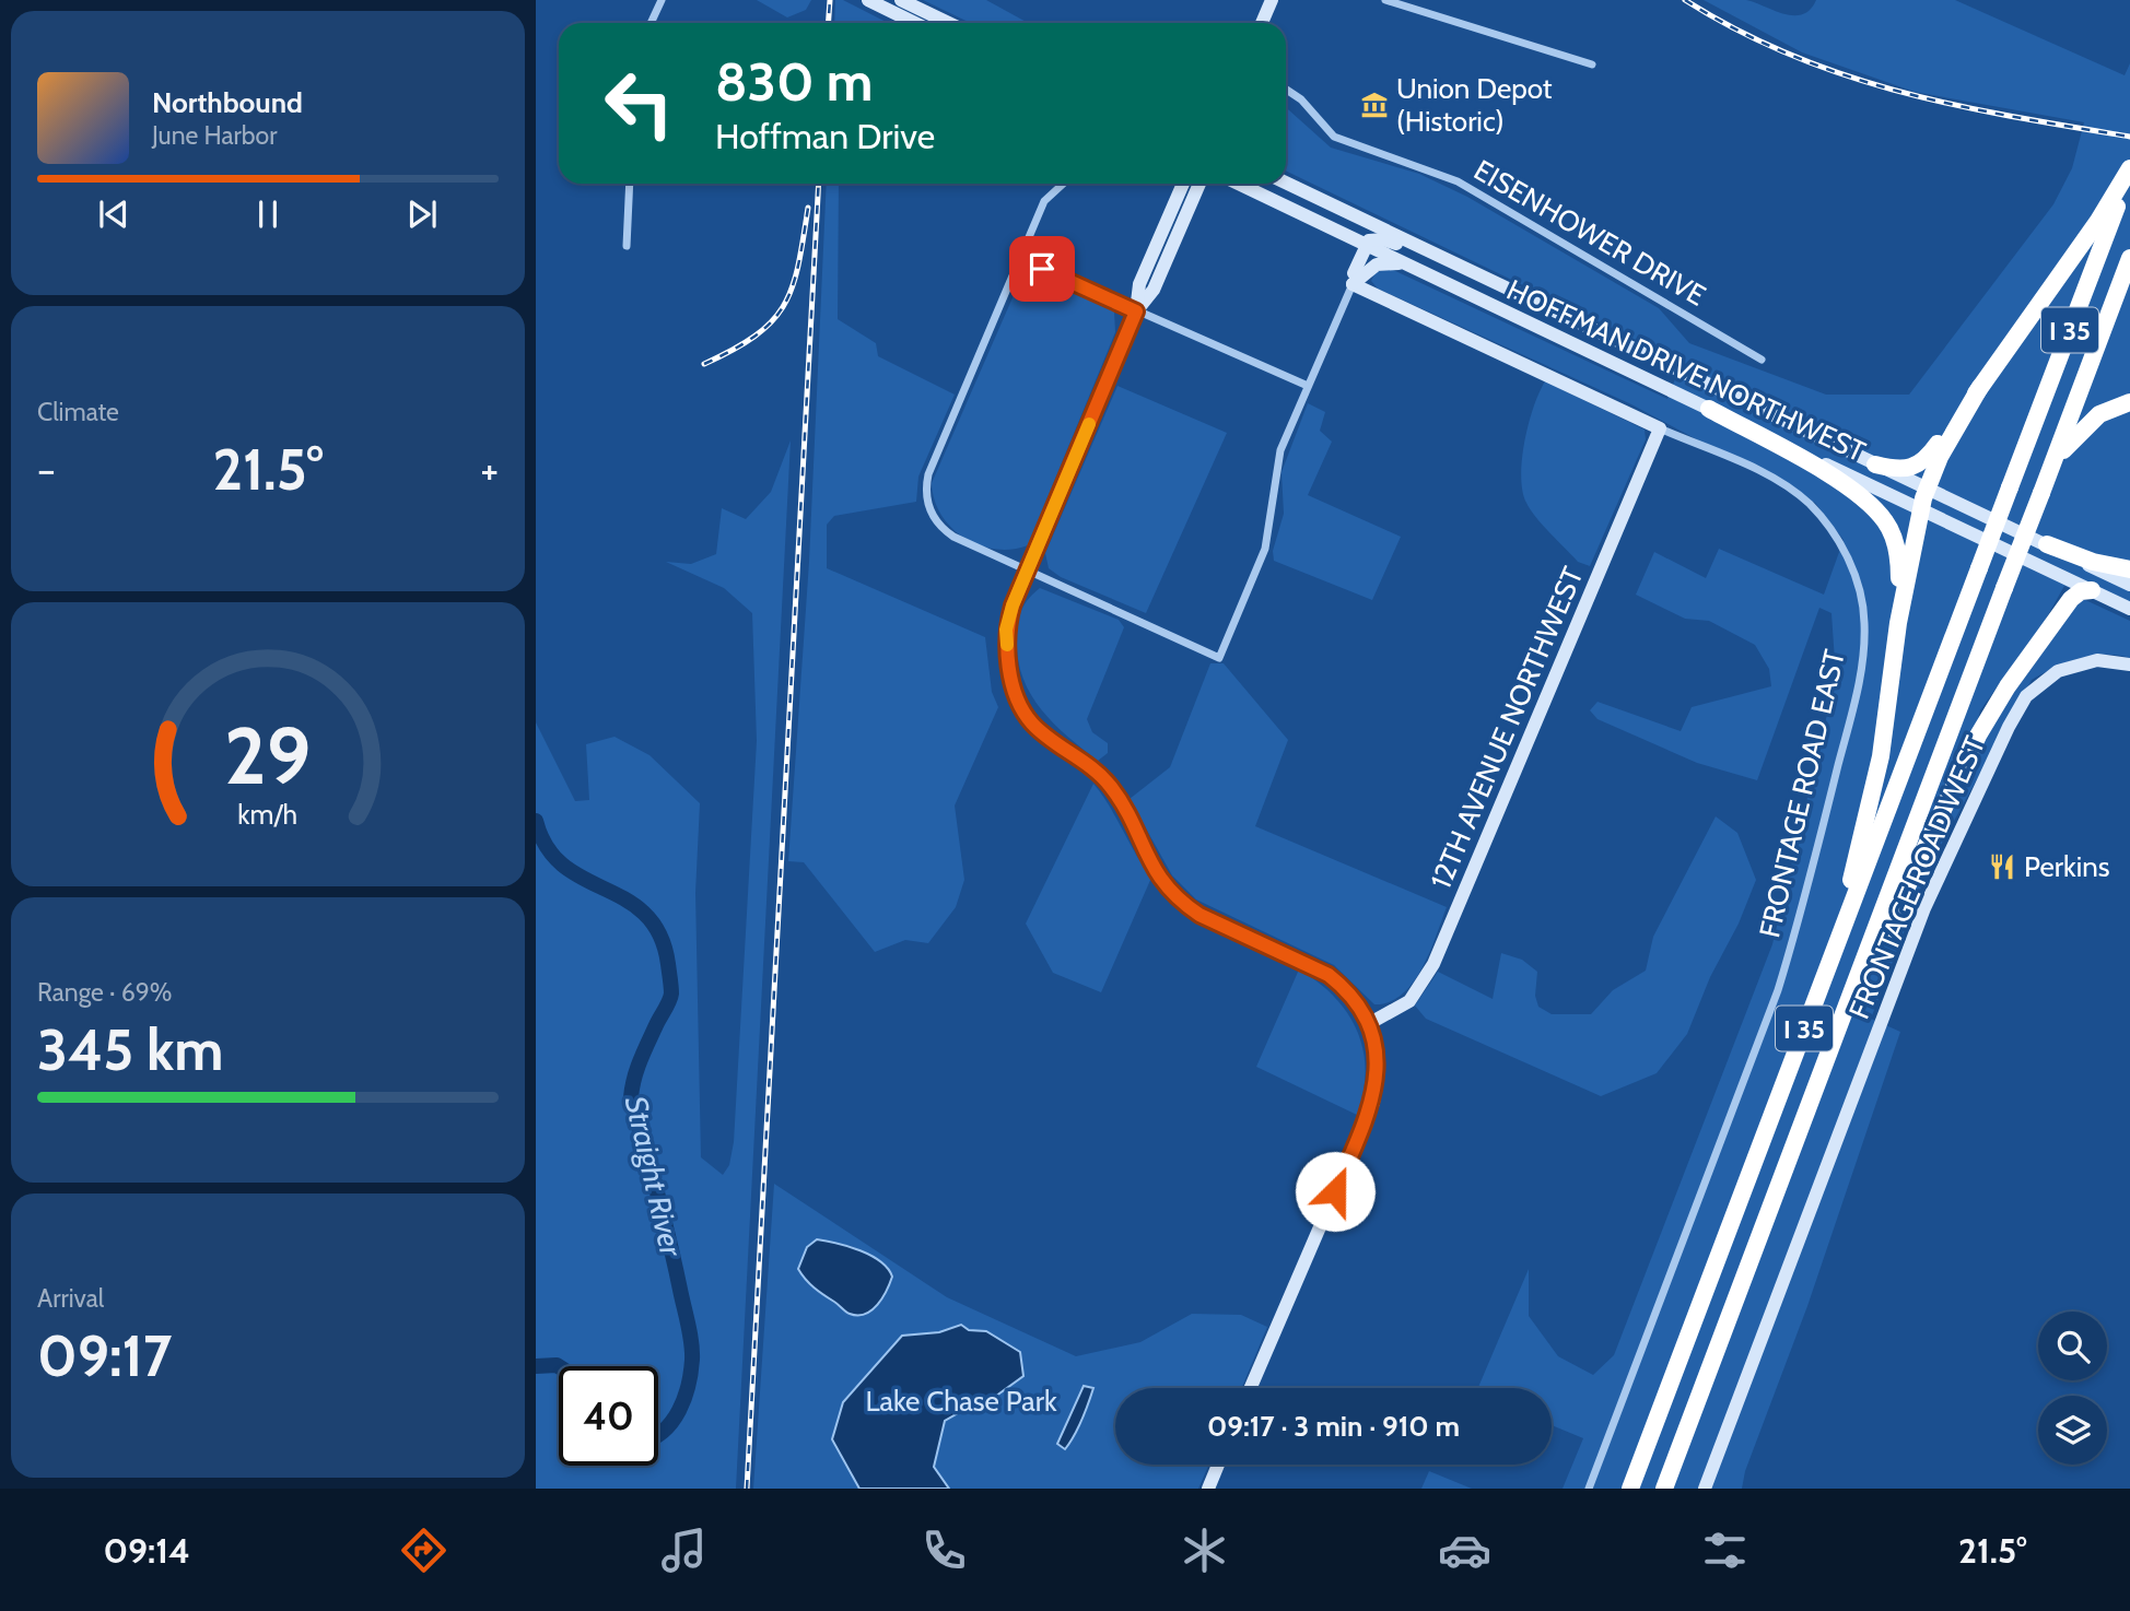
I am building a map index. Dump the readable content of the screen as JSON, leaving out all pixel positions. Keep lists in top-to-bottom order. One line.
{"streets":{"highway":["I 35"],"street":["EISENHOWER DRIVE","HOFFMAN DRIVE NORTHWEST","12TH AVENUE NORTHWEST","FRONTAGE ROAD EAST","FRONTAGE ROAD WEST"]},"crossings":[["12TH AVENUE NORTHWEST","FRONTAGE ROAD EAST"]],"water":["Straight River"],"parks":["Lake Chase Park"],"places":{"museum":["Union Depot (Historic)"],"restaurant":["Perkins"]},"page":{"turn":["830 m","Hoffman Drive"],"song":["Northbound","June Harbor"],"tile":["Climate",["Range · 69%","345 km"],["Arrival","09:17"]],"heat":["−","21.5°","+"],"limit":"40","trip":"09:17 · 3 min · 910 m","tabs":["09:14","21.5°"],"gauge":["29","km/h"]}}
